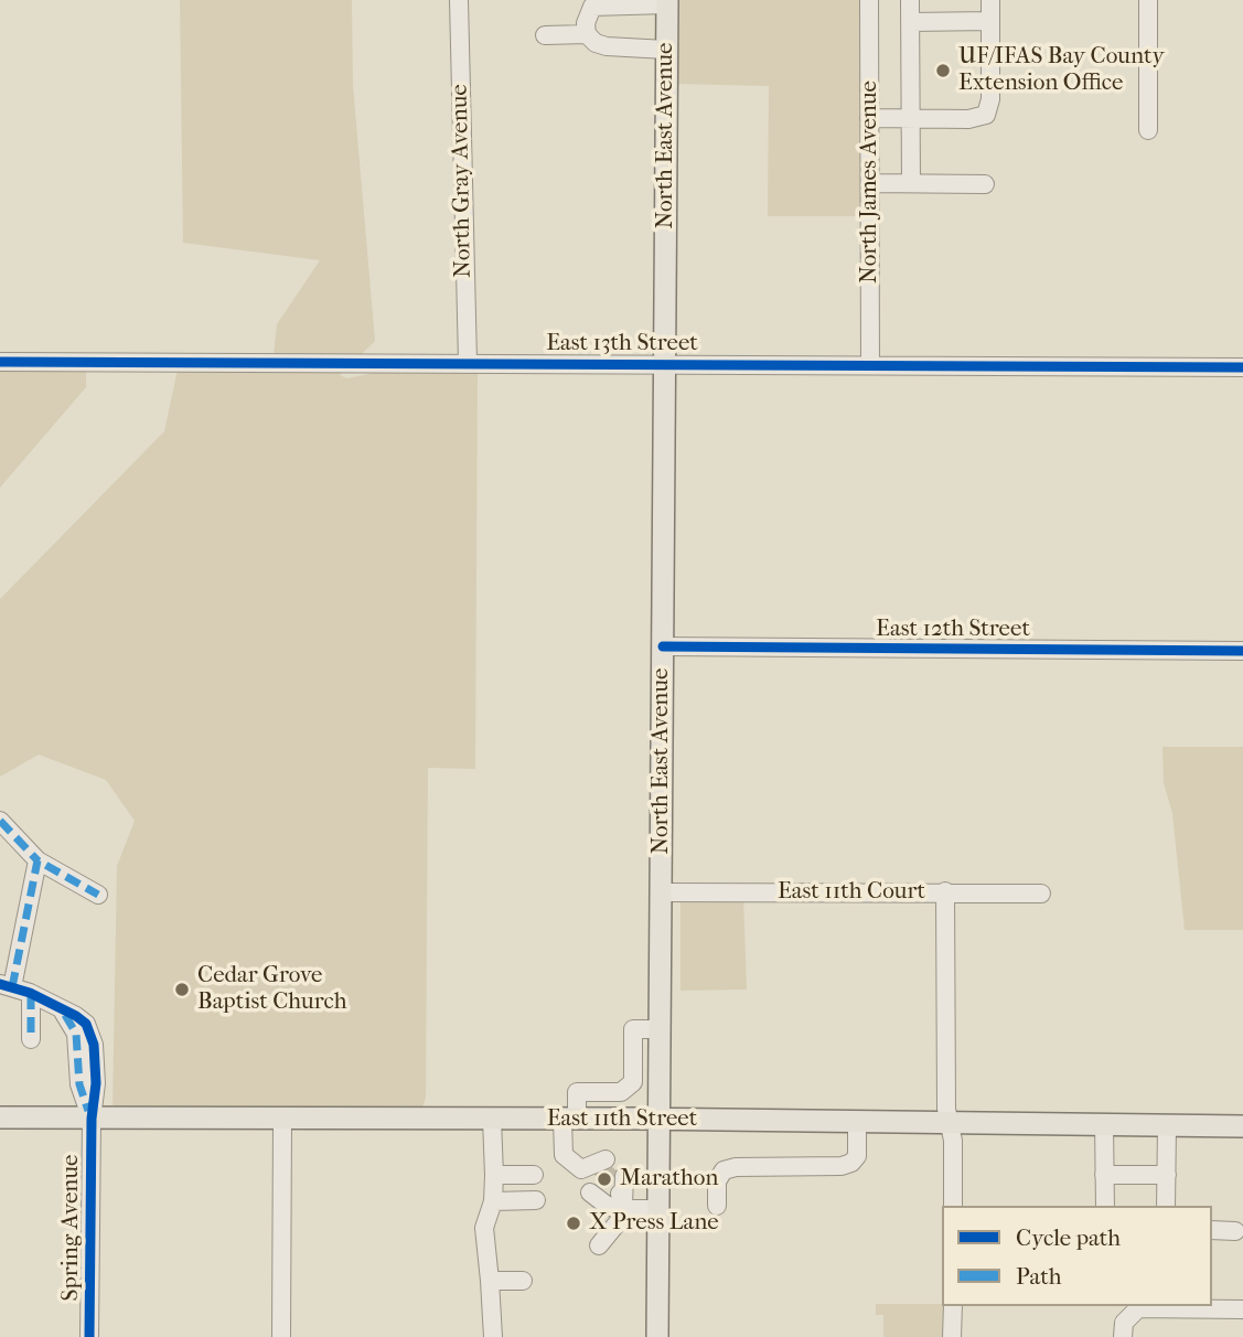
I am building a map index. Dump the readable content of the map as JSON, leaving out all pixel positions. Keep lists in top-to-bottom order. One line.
{"streets":{"main road":["North East Avenue","East 11th Street"],"street":["North Gray Avenue","North James Avenue","East 13th Street","East 12th Street","East 11th Court","Spring Avenue"]},"crossings":[["North East Avenue","East 13th Street"],["North East Avenue","East 12th Street"],["North East Avenue","East 11th Court"],["North East Avenue","East 11th Street"],["North Gray Avenue","East 13th Street"],["North James Avenue","East 13th Street"],["East 11th Street","Spring Avenue"]],"places":["UF/IFAS Bay County Extension Office","Cedar Grove Baptist Church","Marathon","X Press Lane"],"legend":["Cycle path","Path"]}
